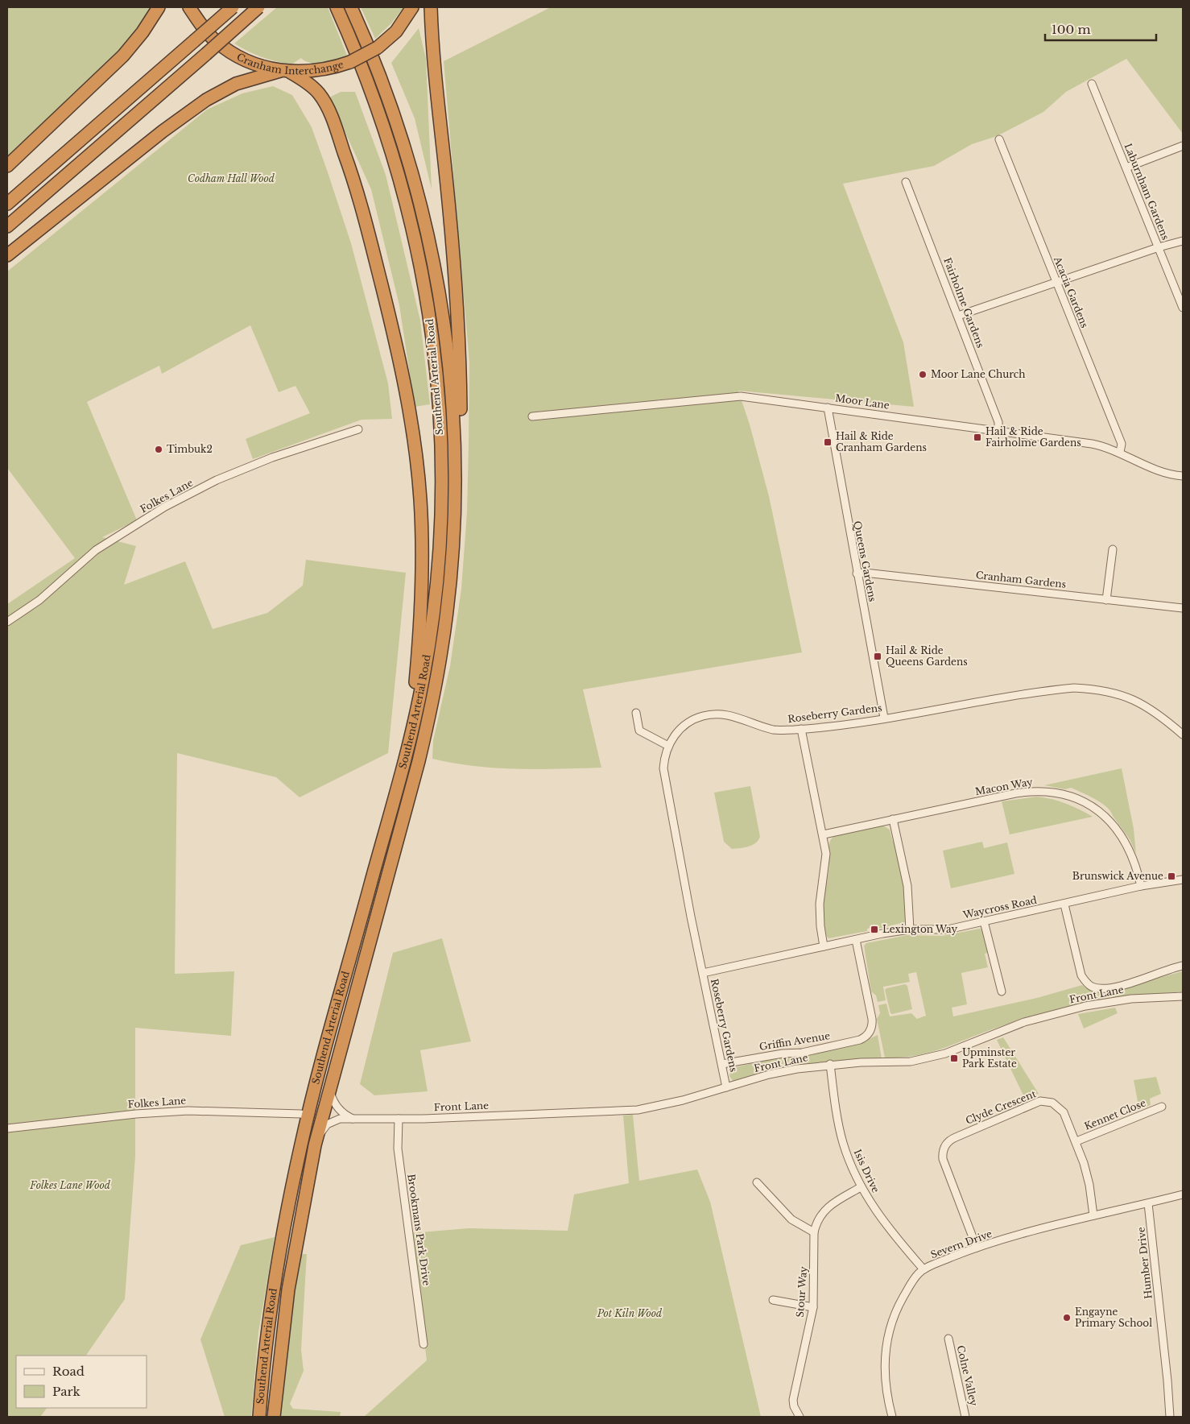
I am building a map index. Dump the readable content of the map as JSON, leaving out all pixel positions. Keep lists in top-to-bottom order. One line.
{"streets":{"highway":["Cranham Interchange","Southend Arterial Road"],"street":["Laburnham Gardens","Acacia Gardens","Fairholme Gardens","Moor Lane","Folkes Lane","Queens Gardens","Cranham Gardens","Roseberry Gardens","Macon Way","Waycross Road","Front Lane","Griffin Avenue","Clyde Crescent","Kennet Close","Isis Drive","Brookmans Park Drive","Severn Drive","Humber Drive","Stour Way","Colne Valley"]},"crossings":[["Acacia Gardens","Moor Lane"],["Fairholme Gardens","Moor Lane"],["Southend Arterial Road","Folkes Lane"],["Southend Arterial Road","Front Lane"],["Moor Lane","Queens Gardens"],["Queens Gardens","Cranham Gardens"],["Queens Gardens","Roseberry Gardens"],["Roseberry Gardens","Waycross Road"],["Roseberry Gardens","Front Lane"],["Roseberry Gardens","Griffin Avenue"],["Macon Way","Waycross Road"],["Waycross Road","Griffin Avenue"],["Front Lane","Isis Drive"],["Front Lane","Brookmans Park Drive"],["Clyde Crescent","Kennet Close"],["Clyde Crescent","Severn Drive"],["Isis Drive","Severn Drive"],["Isis Drive","Stour Way"],["Severn Drive","Humber Drive"]],"parks":["Codham Hall Wood","Folkes Lane Wood","Pot Kiln Wood"],"places":{"other":["Moor Lane Church","Timbuk2","Engayne Primary School"],"transit":["Hail & Ride Fairholme Gardens","Hail & Ride Cranham Gardens","Hail & Ride Queens Gardens","Brunswick Avenue","Lexington Way","Upminster Park Estate"]},"legend":["Road","Park"],"scale_bar":"100 m"}
